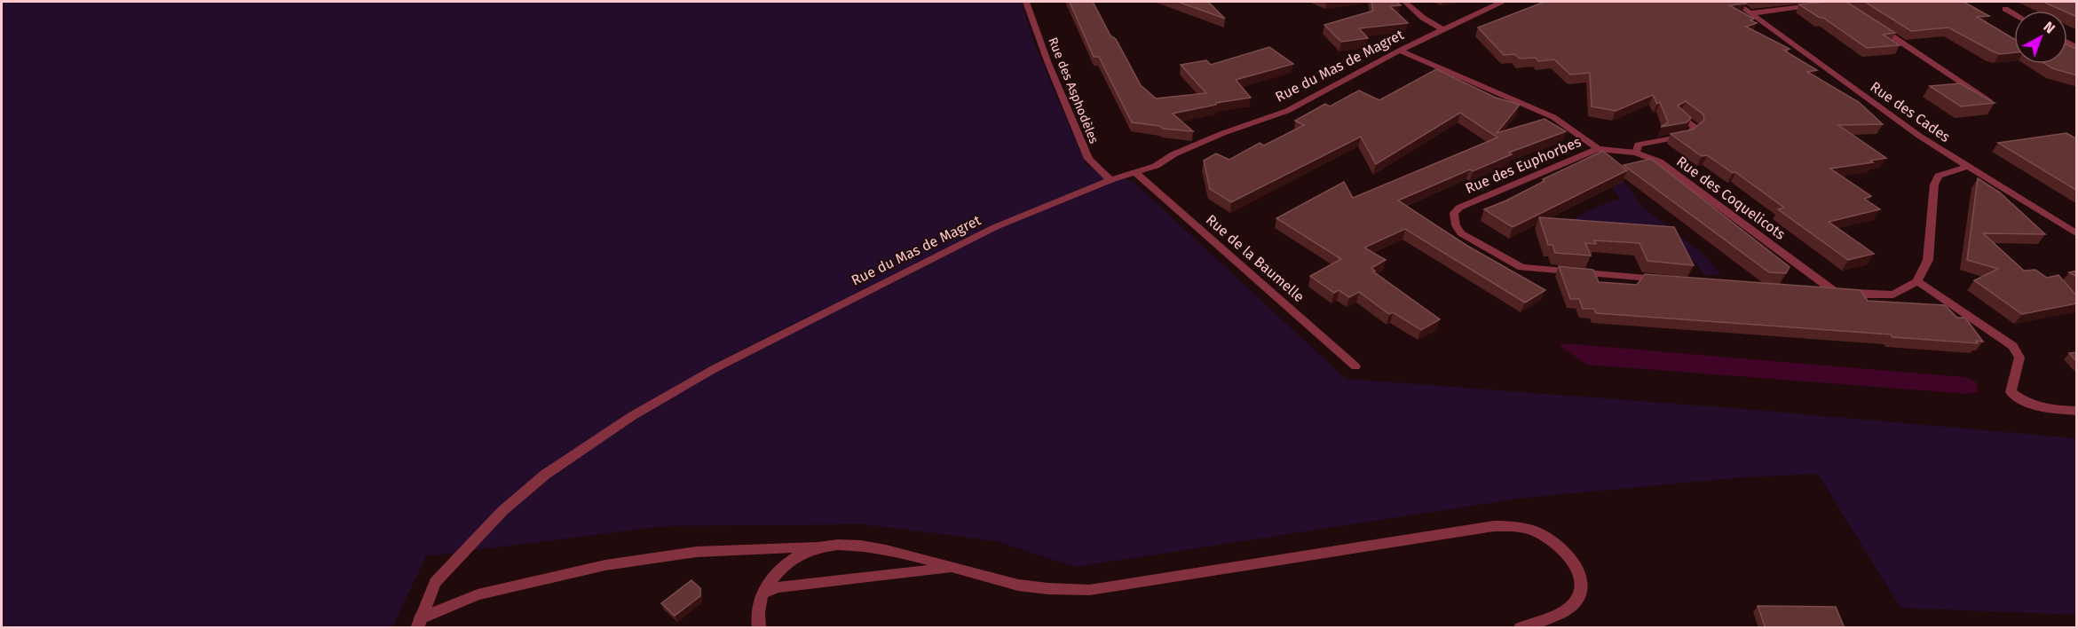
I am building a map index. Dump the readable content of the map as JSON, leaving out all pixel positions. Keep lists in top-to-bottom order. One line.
{"streets":{"street":["Rue du Mas de Magret","Rue des Asphodèles","Rue des Cades","Rue des Euphorbes","Rue des Coquelicots","Rue de la Baumelle"]},"crossings":[["Rue du Mas de Magret","Rue des Asphodèles"],["Rue du Mas de Magret","Rue de la Baumelle"],["Rue des Euphorbes","Rue des Coquelicots"]],"north":"top right"}
